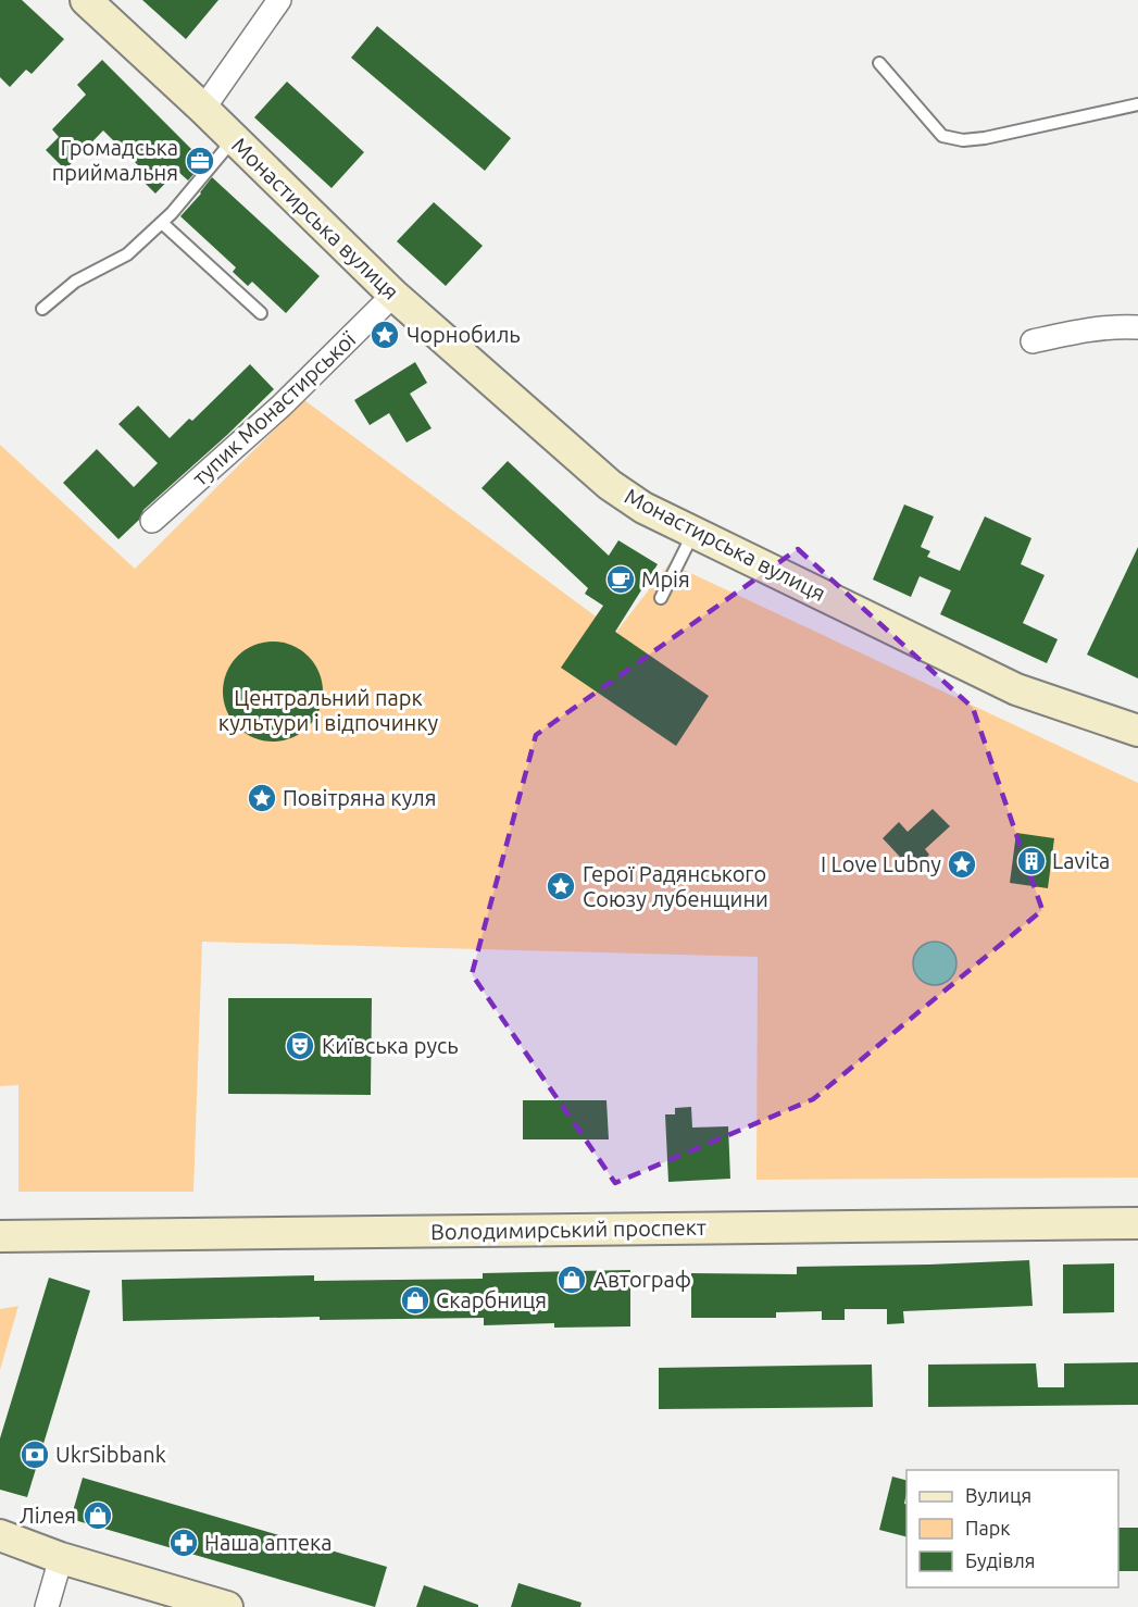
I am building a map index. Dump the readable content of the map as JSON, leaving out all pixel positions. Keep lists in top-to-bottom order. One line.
{"streets":{"main road":["Монастирська вулиця","Володимирський проспект"],"street":["тупик Монастирської"]},"crossings":[["Монастирська вулиця","тупик Монастирської"]],"parks":["Центральний парк культури і відпочинку"],"places":{"office":["Громадська приймальня"],"place":["Чорнобиль","Повітряна куля","I Love Lubny","Герої Радянського Союзу лубенщини"],"cafe":["Мрія"],"building":["Lavita"],"theatre":["Київська русь"],"shop":["Автограф","Скарбниця","Лілея"],"bank":["UkrSibbank"],"pharmacy":["Наша аптека"]},"legend":["Вулиця","Парк","Будівля"]}
